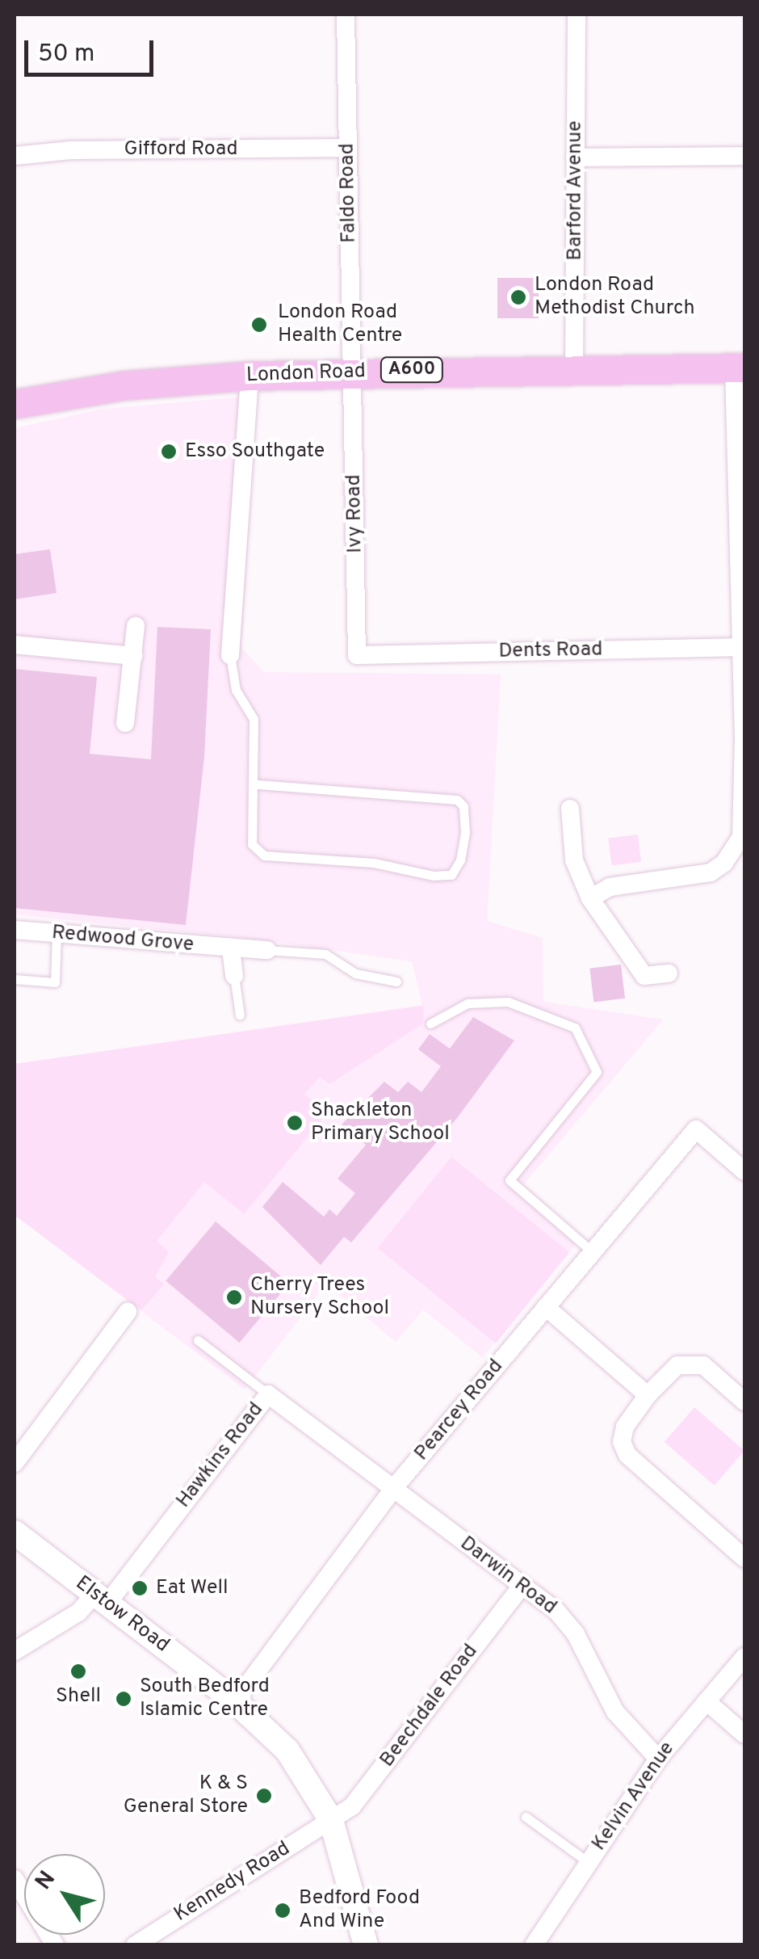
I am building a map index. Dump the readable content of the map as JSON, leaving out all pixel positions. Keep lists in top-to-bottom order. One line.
{"streets":{"main road":["A600","London Road"],"street":["Gifford Road","Barford Avenue","Faldo Road","Ivy Road","Dents Road","Redwood Grove","Pearcey Road","Hawkins Road","Darwin Road","Elstow Road","Beechdale Road","Kelvin Avenue","Kennedy Road"]},"crossings":[["Gifford Road","Faldo Road"],["Barford Avenue","London Road"],["Faldo Road","London Road"],["Faldo Road","Ivy Road"],["London Road","Ivy Road"],["Ivy Road","Dents Road"],["Pearcey Road","Hawkins Road"],["Pearcey Road","Darwin Road"],["Pearcey Road","Elstow Road"],["Hawkins Road","Darwin Road"],["Hawkins Road","Elstow Road"],["Darwin Road","Beechdale Road"],["Darwin Road","Kelvin Avenue"],["Elstow Road","Beechdale Road"],["Elstow Road","Kennedy Road"],["Beechdale Road","Kennedy Road"]],"places":["London Road Methodist Church","London Road Health Centre","Esso Southgate","Shackleton Primary School","Cherry Trees Nursery School","Eat Well","Shell","South Bedford Islamic Centre","K & S General Store","Bedford Food And Wine"],"scale_bar":"50 m","north":"top left"}
